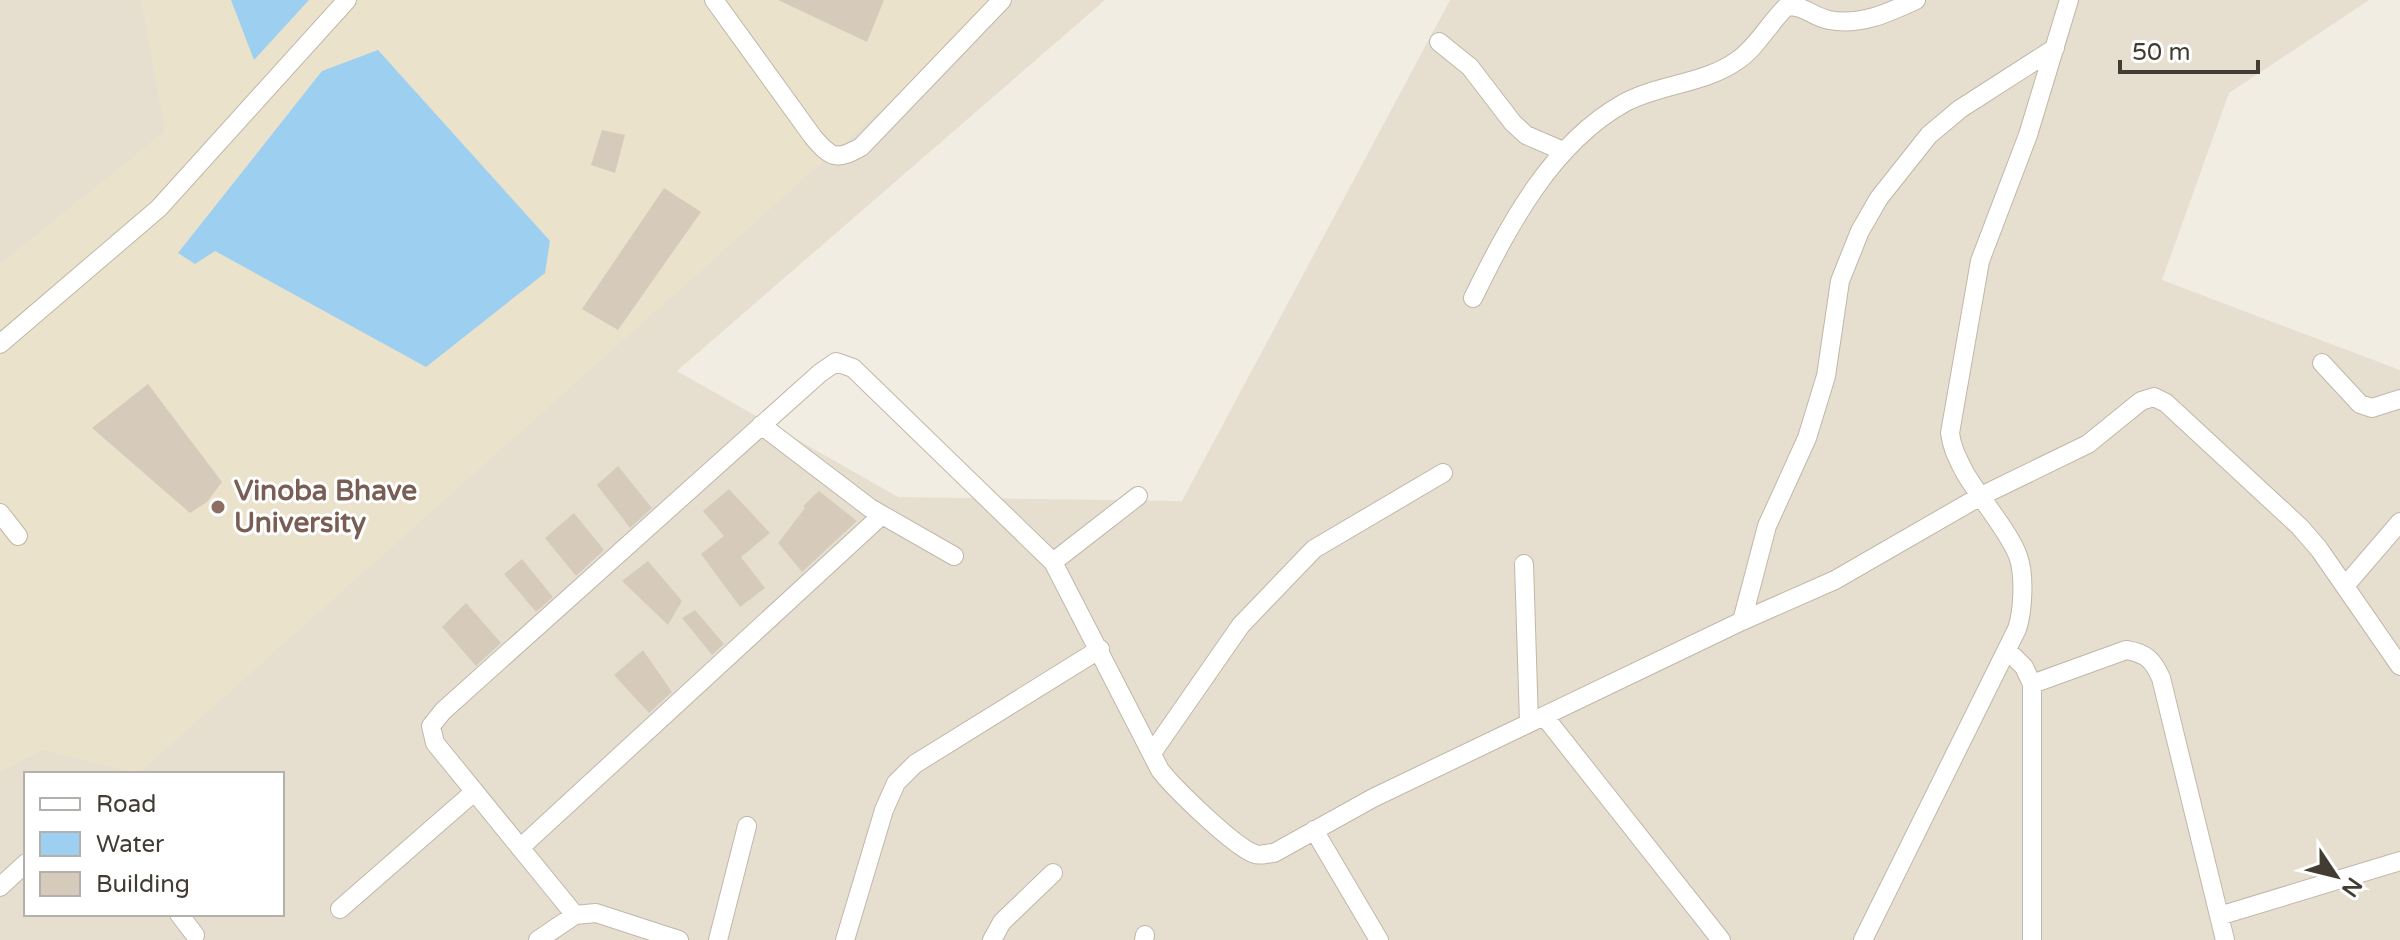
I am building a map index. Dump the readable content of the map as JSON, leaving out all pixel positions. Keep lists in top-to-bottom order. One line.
{"places":["Vinoba Bhave University"],"legend":["Road","Water","Building"],"scale_bar":"50 m","north":"bottom right"}
